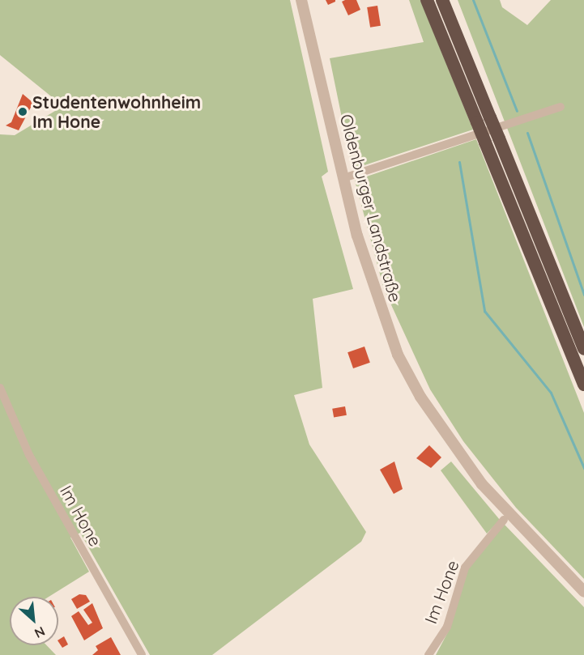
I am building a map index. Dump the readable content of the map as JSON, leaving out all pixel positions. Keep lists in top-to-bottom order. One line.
{"streets":{"street":["Oldenburger Landstraße","Im Hone"]},"places":["Studentenwohnheim Im Hone"],"north":"bottom right"}
